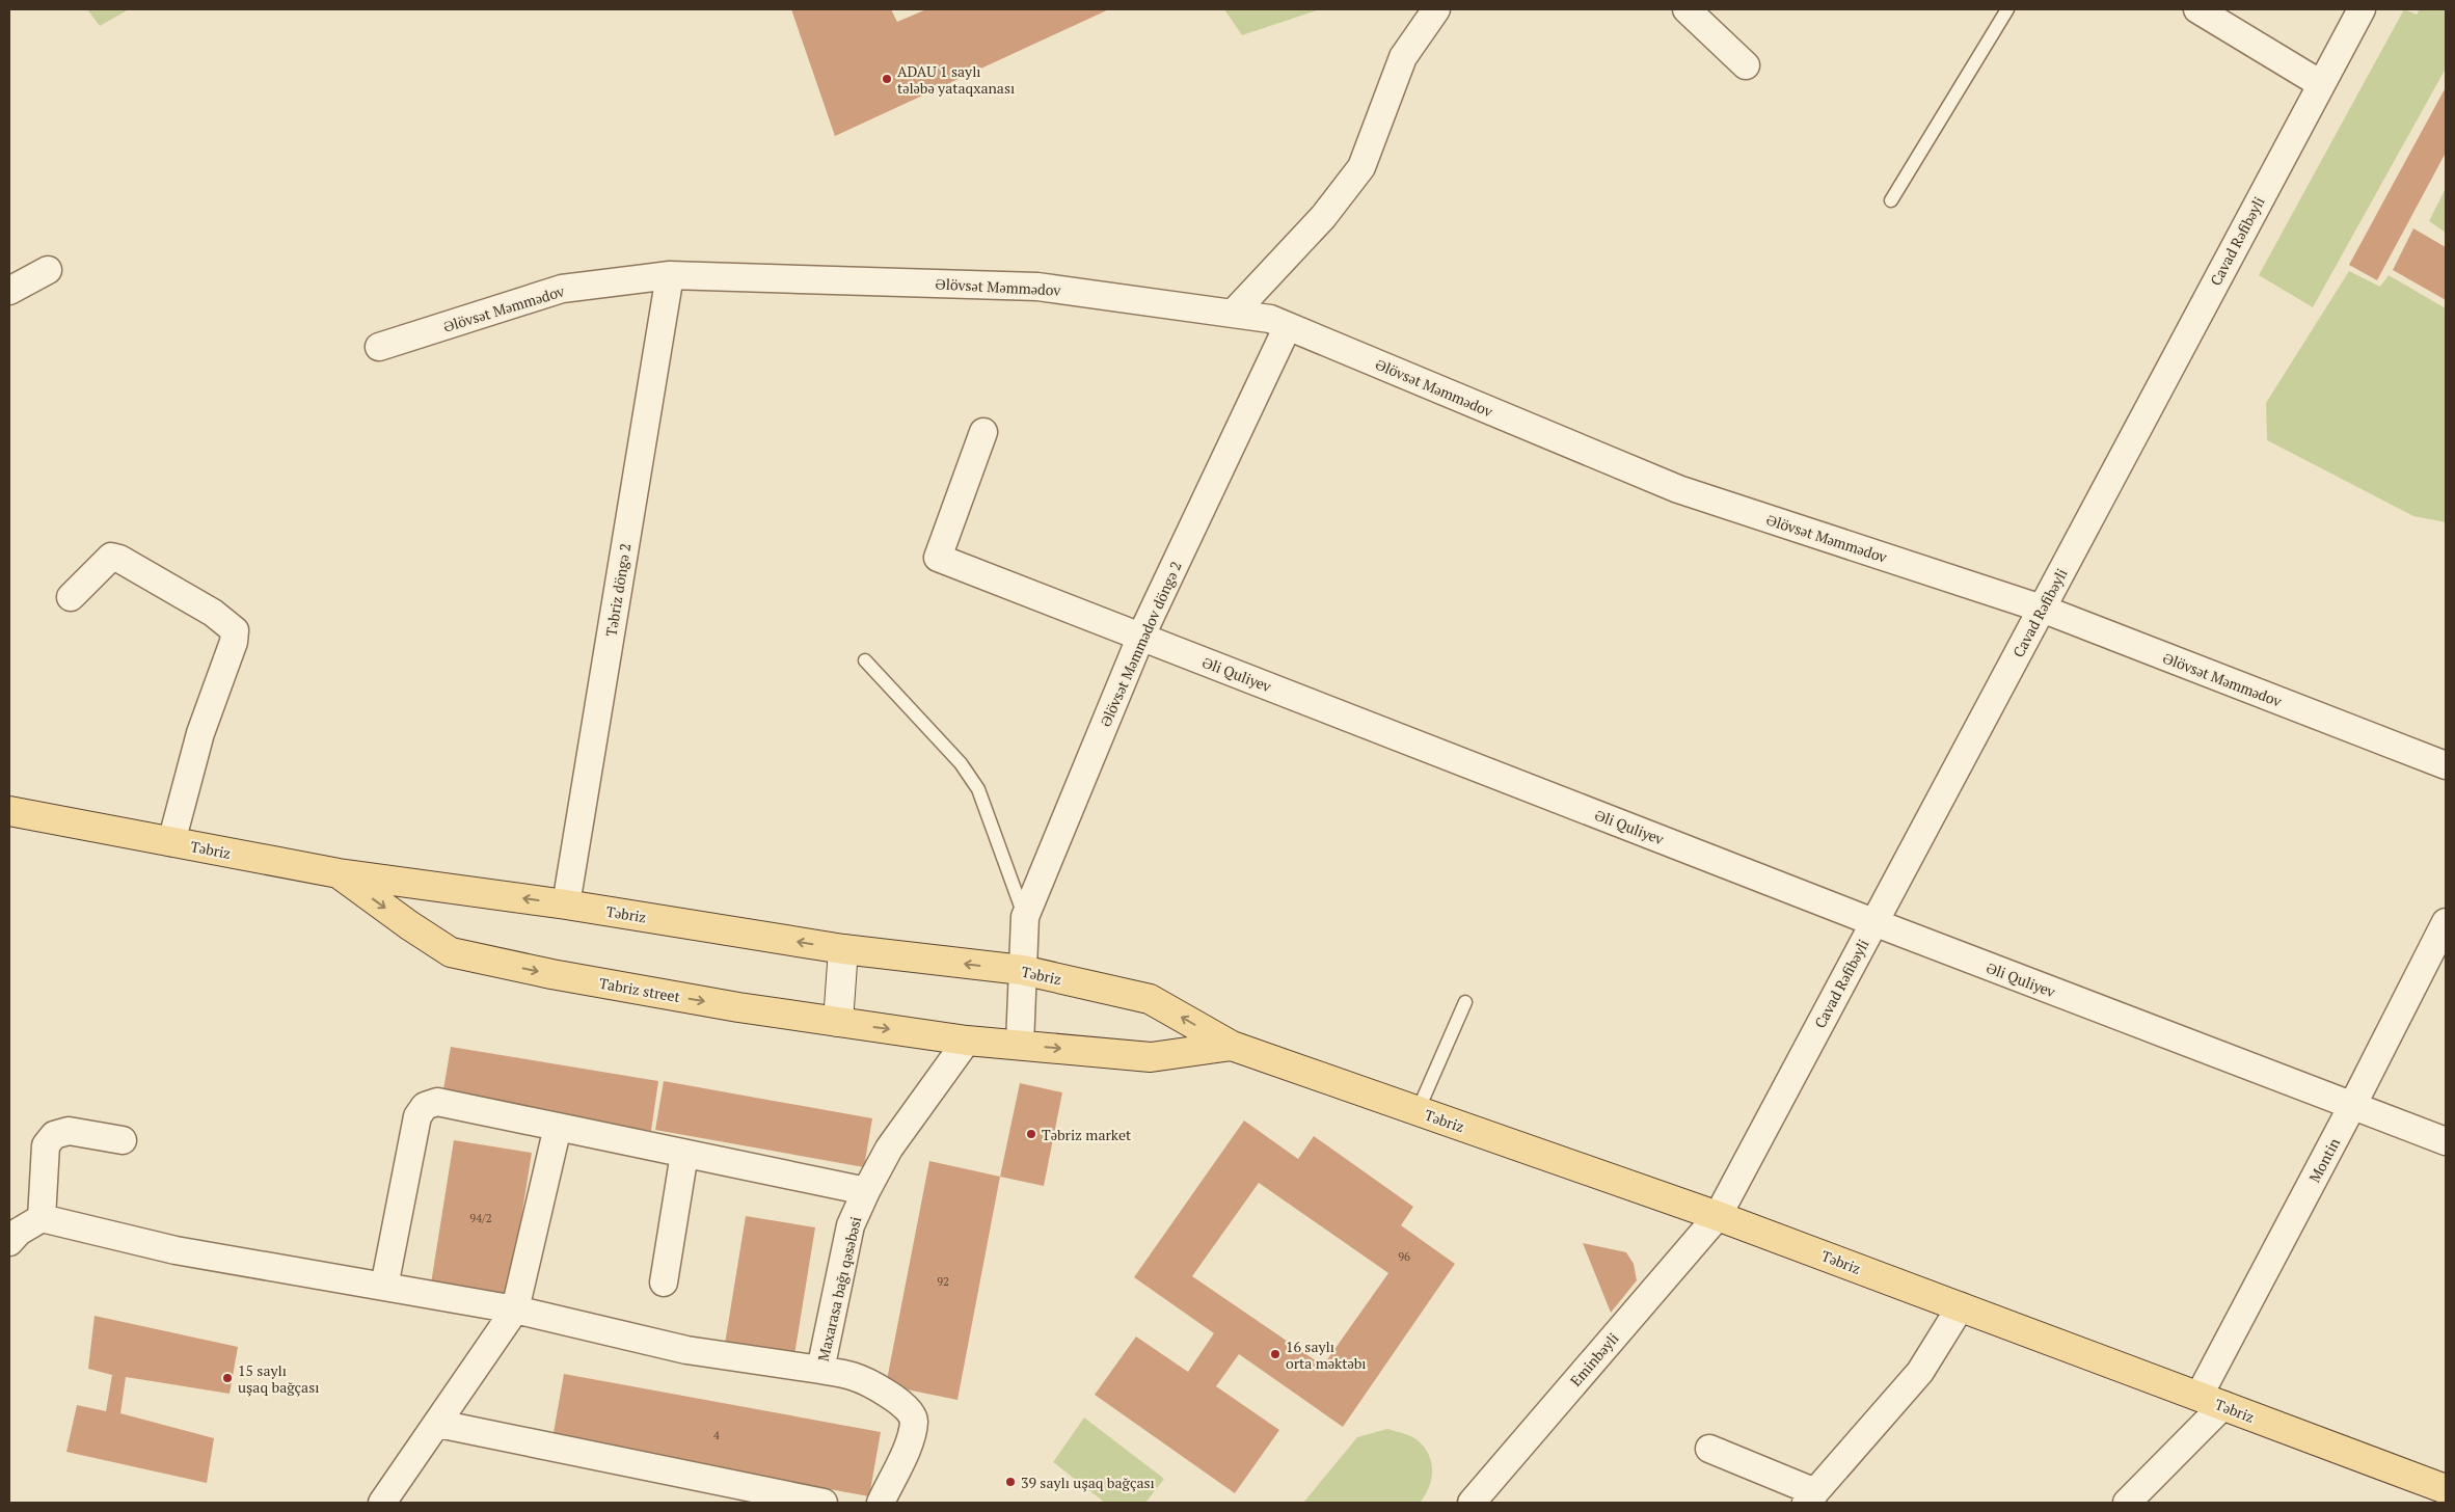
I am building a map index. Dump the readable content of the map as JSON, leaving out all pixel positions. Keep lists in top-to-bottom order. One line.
{"streets":{"main road":["Təbriz","Tabriz street"],"street":["Cavad Rəfibəyli","Əlövsət Məmmədov","Təbriz döngə 2","Əlövsət Məmmədov döngə 2","Əli Quliyev","Montin","Maxarasa bağı qəsəbəsi","Eminbəyli"]},"crossings":[["Cavad Rəfibəyli","Əlövsət Məmmədov"],["Cavad Rəfibəyli","Əli Quliyev"],["Cavad Rəfibəyli","Təbriz"],["Cavad Rəfibəyli","Eminbəyli"],["Əlövsət Məmmədov","Təbriz döngə 2"],["Əlövsət Məmmədov","Əlövsət Məmmədov döngə 2"],["Təbriz döngə 2","Təbriz"],["Əlövsət Məmmədov döngə 2","Əli Quliyev"],["Əlövsət Məmmədov döngə 2","Təbriz"],["Əli Quliyev","Montin"],["Təbriz","Tabriz street"],["Təbriz","Montin"],["Təbriz","Maxarasa bağı qəsəbəsi"],["Təbriz","Eminbəyli"],["Tabriz street","Maxarasa bağı qəsəbəsi"]],"one_way":["Tabriz street"],"places":["ADAU 1 saylı tələbə yataqxanası","Təbriz market","16 saylı orta məktəbı","15 saylı uşaq bağçası","39 saylı uşaq bağçası"],"house_numbers":["94/2","96","92","4"]}
